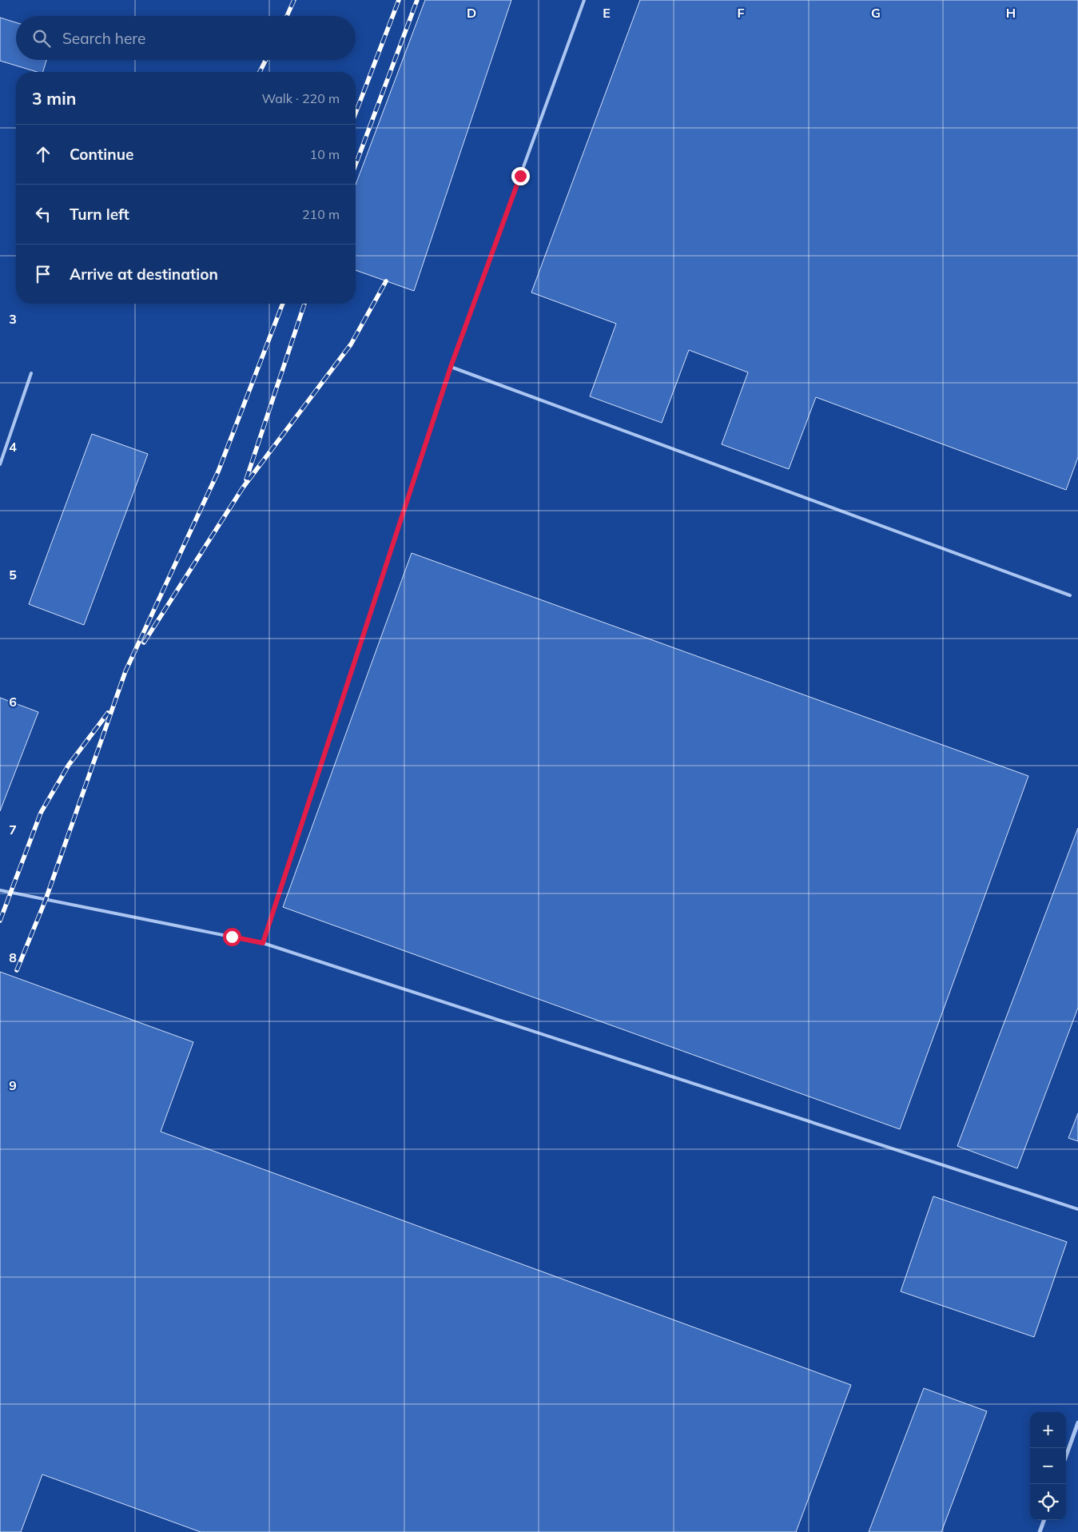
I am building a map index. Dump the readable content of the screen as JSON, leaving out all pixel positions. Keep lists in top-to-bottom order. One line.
{"page":{"search":"Search here","heading":["3 min","Walk · 220 m"],"list":[["Continue","10 m"],["Turn left","210 m"],"Arrive at destination"],"map_buttons":["+","−"]},"grid":{"columns":["D","E","F","G","H"],"rows":["3","4","5","6","7","8","9"]}}
